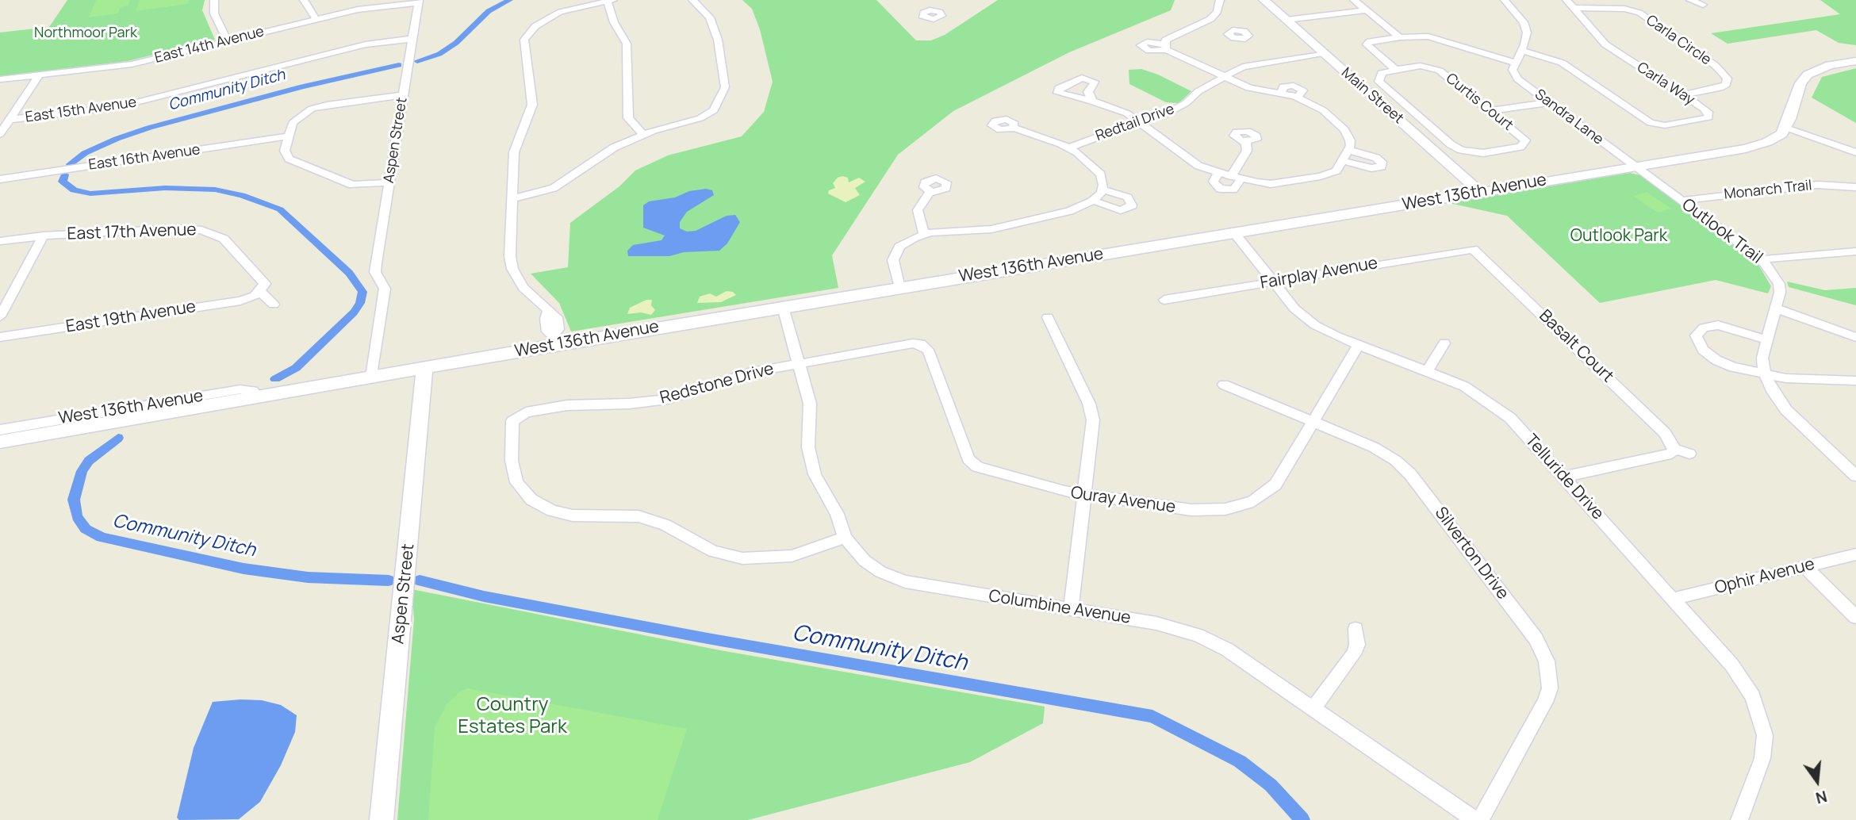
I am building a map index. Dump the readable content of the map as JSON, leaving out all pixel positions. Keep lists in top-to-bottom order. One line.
{"streets":{"main road":["Main Street","Aspen Street","West 136th Avenue"],"street":["Carla Circle","East 14th Avenue","Carla Way","Curtis Court","East 15th Avenue","Sandra Lane","Redtail Drive","East 16th Avenue","Monarch Trail","Outlook Trail","East 17th Avenue","Fairplay Avenue","East 19th Avenue","Basalt Court","Redstone Drive","Telluride Drive","Ouray Avenue","Silverton Drive","Ophir Avenue","Columbine Avenue"]},"crossings":[["Carla Circle","Carla Way"],["East 14th Avenue","Aspen Street"],["Main Street","Redtail Drive"],["Main Street","West 136th Avenue"],["East 15th Avenue","Aspen Street"],["Sandra Lane","West 136th Avenue"],["Sandra Lane","Outlook Trail"],["Aspen Street","West 136th Avenue"],["Monarch Trail","Outlook Trail"],["West 136th Avenue","Outlook Trail"],["West 136th Avenue","Telluride Drive"],["West 136th Avenue","Columbine Avenue"],["East 17th Avenue","East 19th Avenue"],["Fairplay Avenue","Basalt Court"],["Fairplay Avenue","Telluride Drive"],["Redstone Drive","Ouray Avenue"],["Redstone Drive","Columbine Avenue"],["Telluride Drive","Ouray Avenue"],["Telluride Drive","Ophir Avenue"],["Ouray Avenue","Silverton Drive"]],"water":["Community Ditch"],"parks":["Northmoor Park","Outlook Park","Country Estates Park"],"north":"bottom"}
